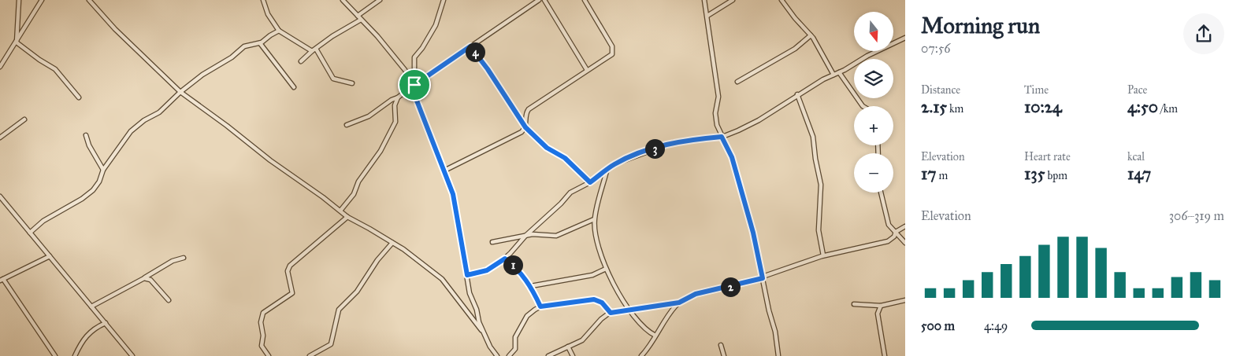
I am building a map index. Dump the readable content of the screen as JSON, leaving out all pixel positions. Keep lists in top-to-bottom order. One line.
{"north":"bottom","page":{"heading":["Morning run","07:56"],"map_buttons":["+","−"],"pins":["4","3","1","2"],"stats":[["Distance","2.15 km"],["Time","10:24"],["Pace","4:50 /km"],["Elevation","17 m"],["Heart rate","135 bpm"],["kcal","147"]],"chart":["Elevation","306–319 m"],"list":[{"name":"500 m","note":"4:49"}]}}
